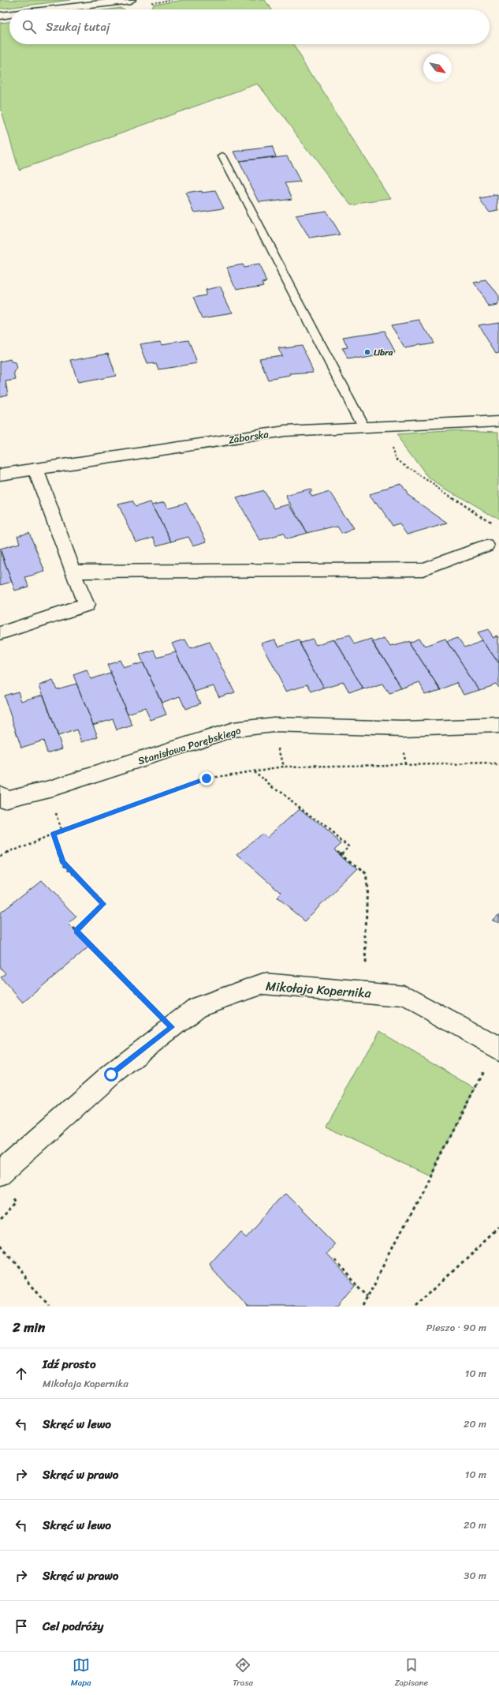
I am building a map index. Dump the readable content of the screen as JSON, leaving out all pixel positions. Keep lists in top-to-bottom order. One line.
{"streets":{"street":["Zaborska","Stanisława Porębskiego","Mikołaja Kopernika"]},"places":["Libra"],"north":"bottom right","page":{"search":"Szukaj tutaj","heading":["2 min","Pieszo · 90 m"],"list":[["Idź prosto","Mikołaja Kopernika","10 m"],["Skręć w lewo","20 m"],["Skręć w prawo","10 m"],["Skręć w lewo","20 m"],["Skręć w prawo","30 m"],"Cel podróży"],"nav":["Mapa","Trasa","Zapisane"]}}
